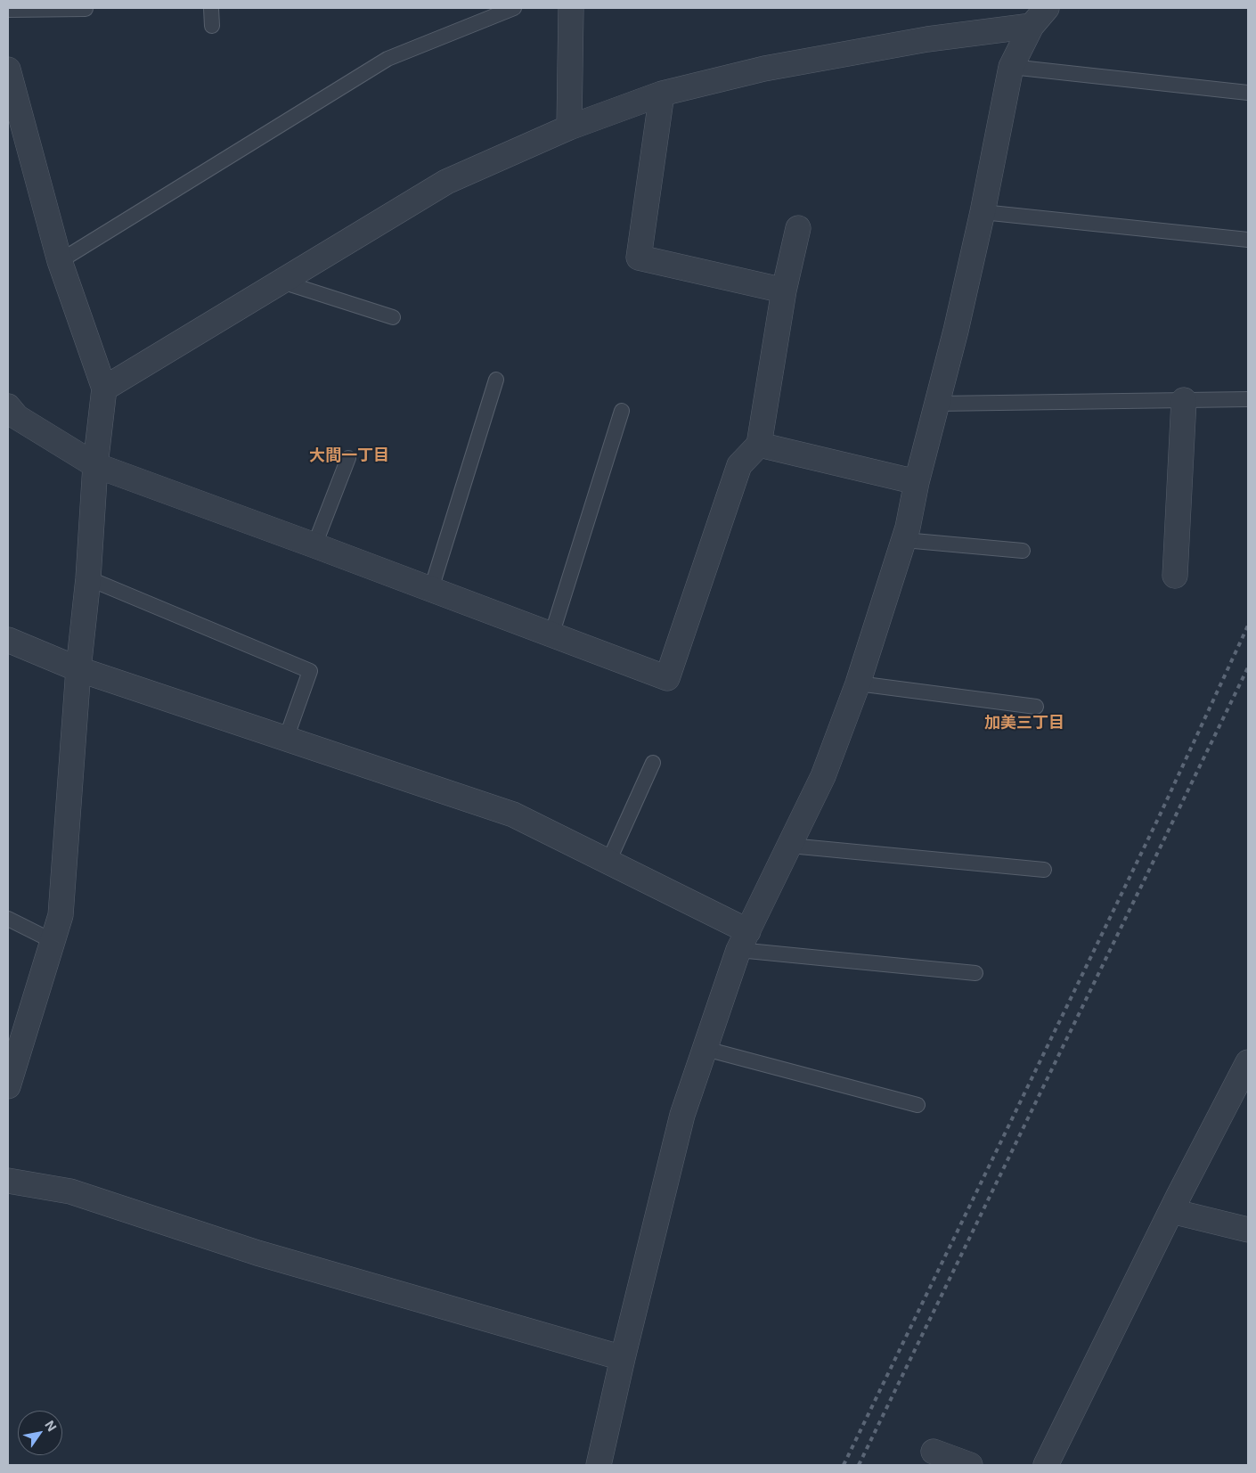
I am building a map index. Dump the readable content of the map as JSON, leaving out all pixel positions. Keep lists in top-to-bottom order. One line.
{"districts":["大間一丁目","加美三丁目"],"north":"top right"}
